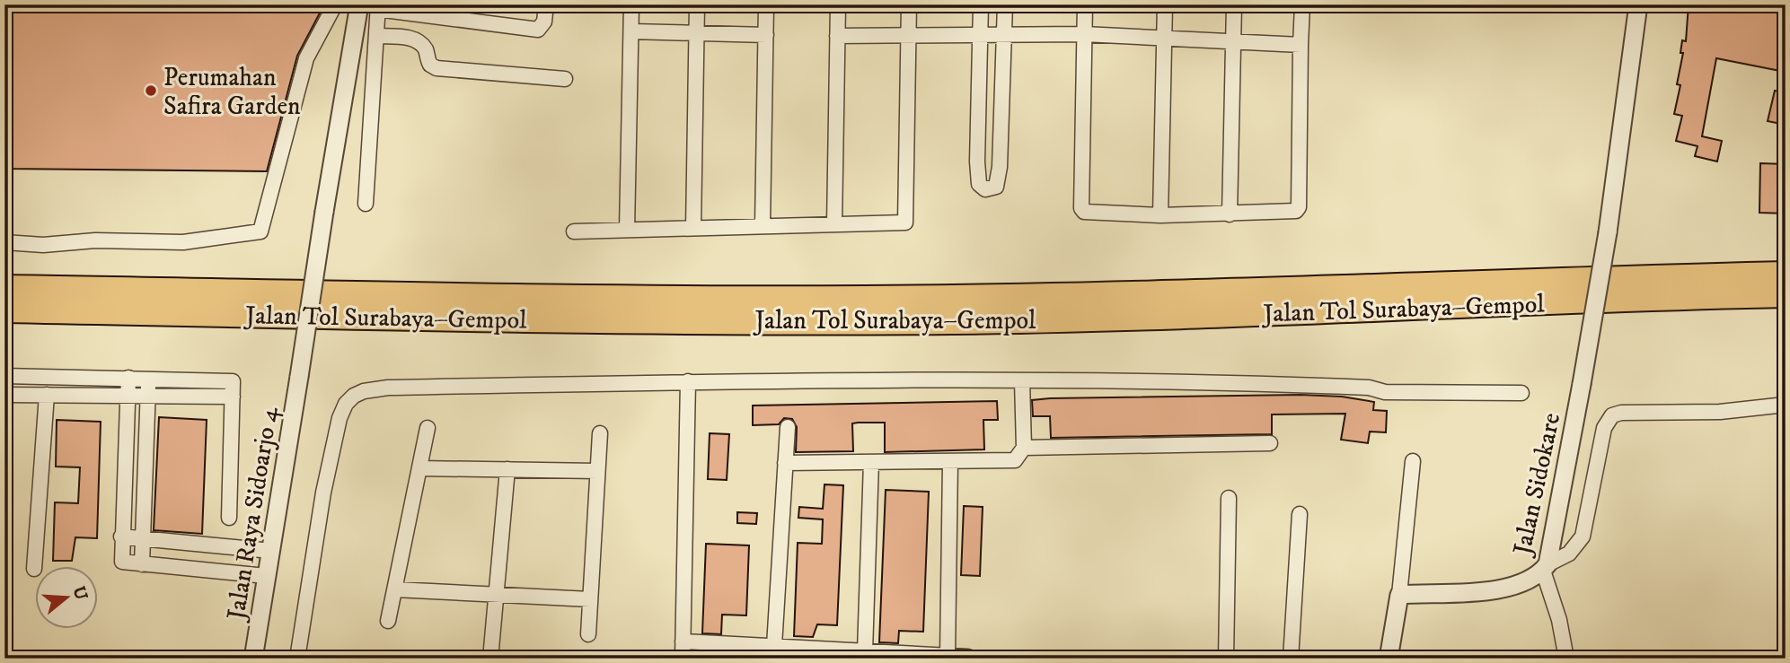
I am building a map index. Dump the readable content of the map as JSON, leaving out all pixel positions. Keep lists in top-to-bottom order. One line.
{"streets":{"highway":["Jalan Tol Surabaya–Gempol"],"street":["Jalan Sidokare","Jalan Raya Sidoarjo 4"]},"places":["Perumahan Safira Garden"],"north":"right"}
